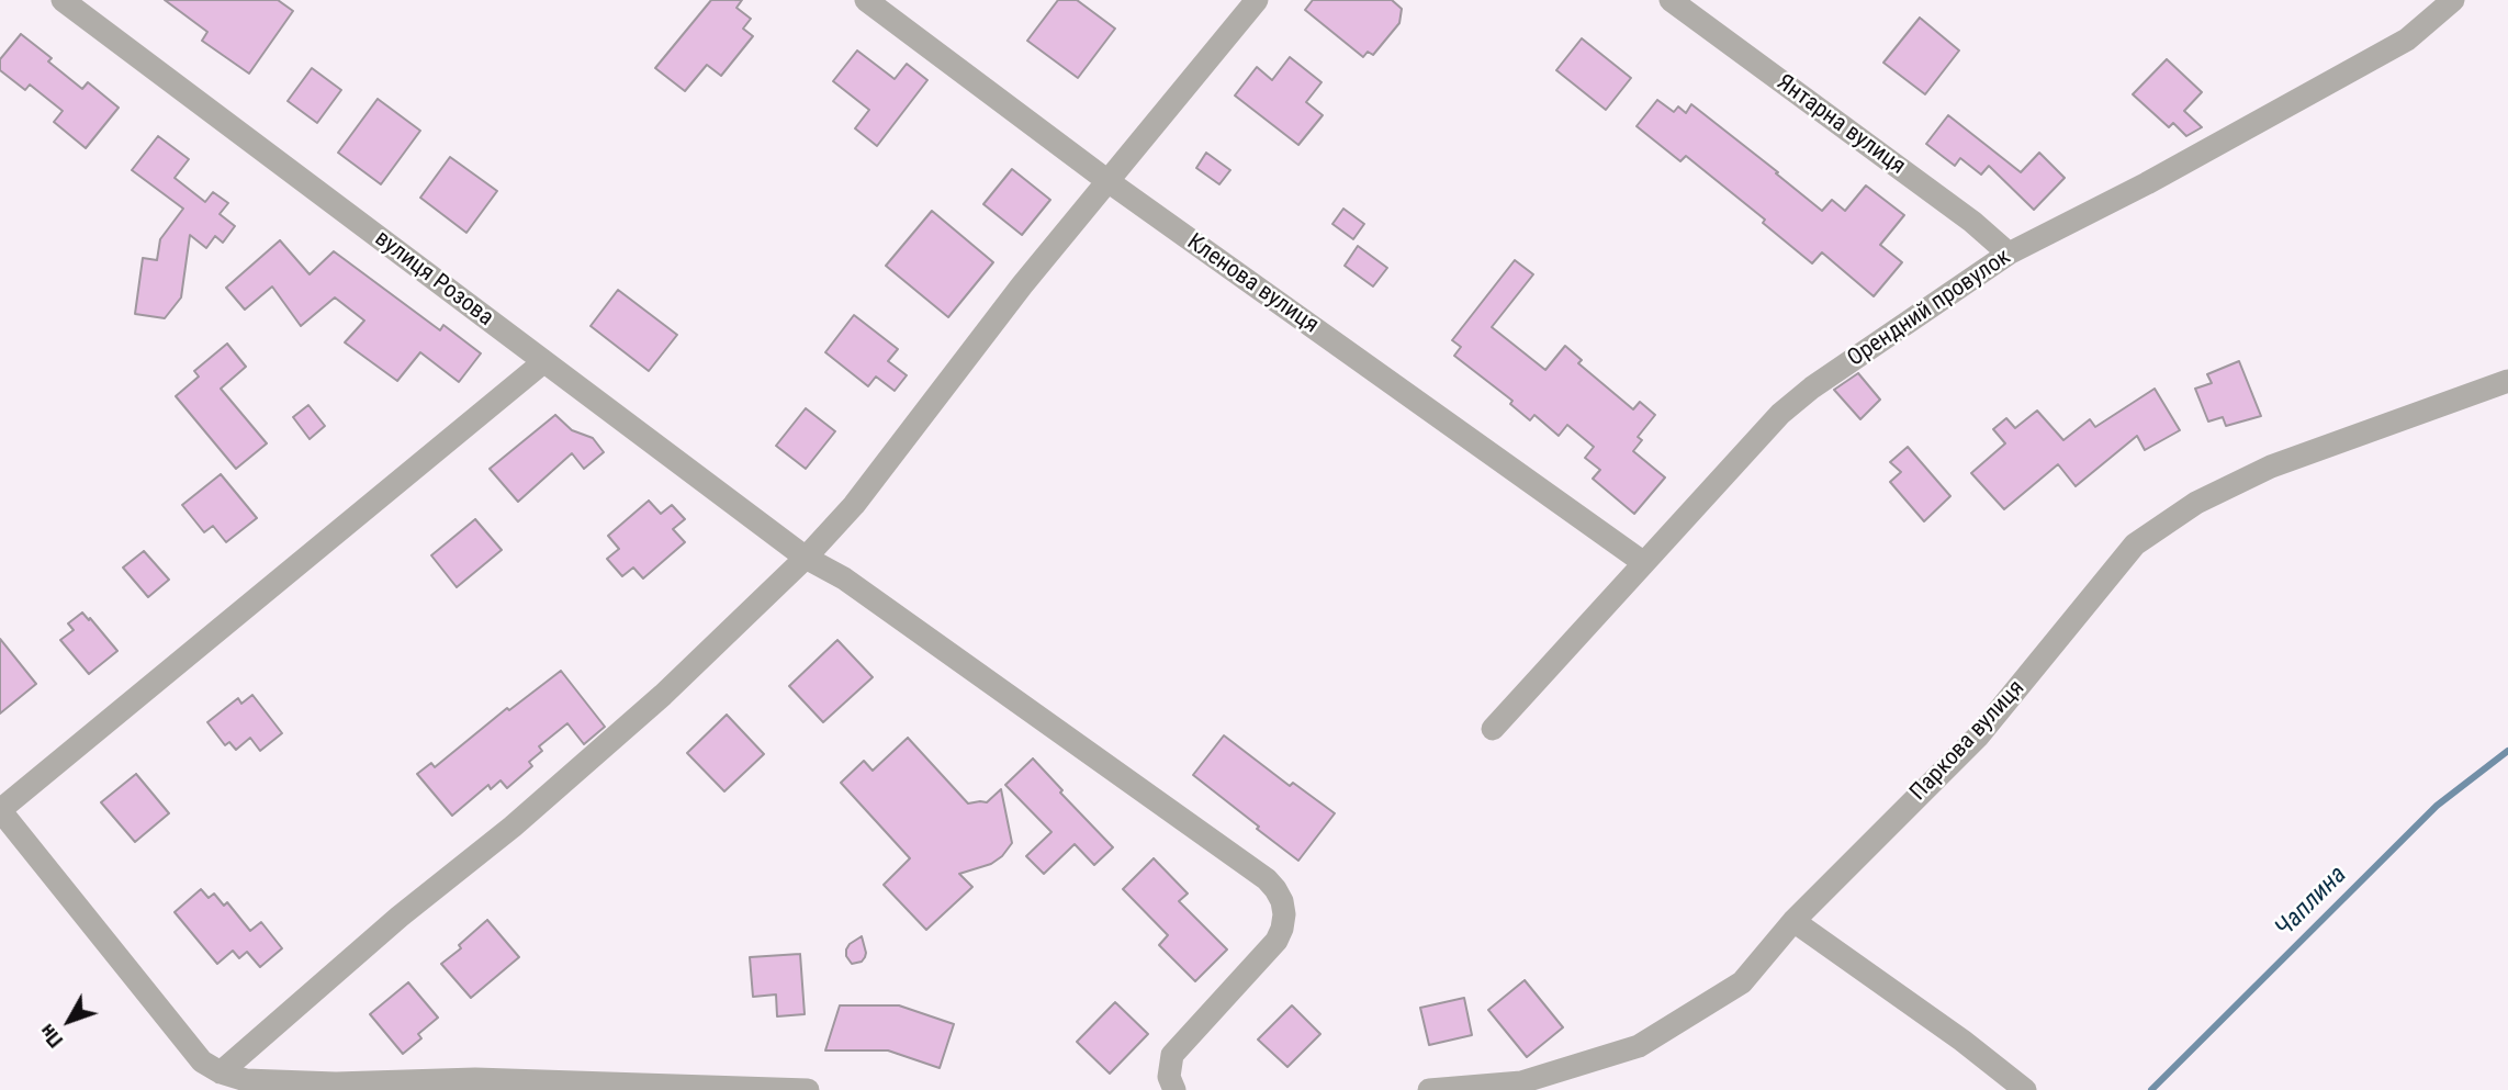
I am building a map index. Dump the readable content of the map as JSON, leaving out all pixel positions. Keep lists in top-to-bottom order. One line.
{"streets":{"street":["Янтарна вулиця","вулиця Розова","Кленова вулиця","Орендний провулок","Паркова вулиця"]},"crossings":[["Янтарна вулиця","Орендний провулок"],["Кленова вулиця","Орендний провулок"]],"water":["Чаплина"],"north":"bottom left"}
